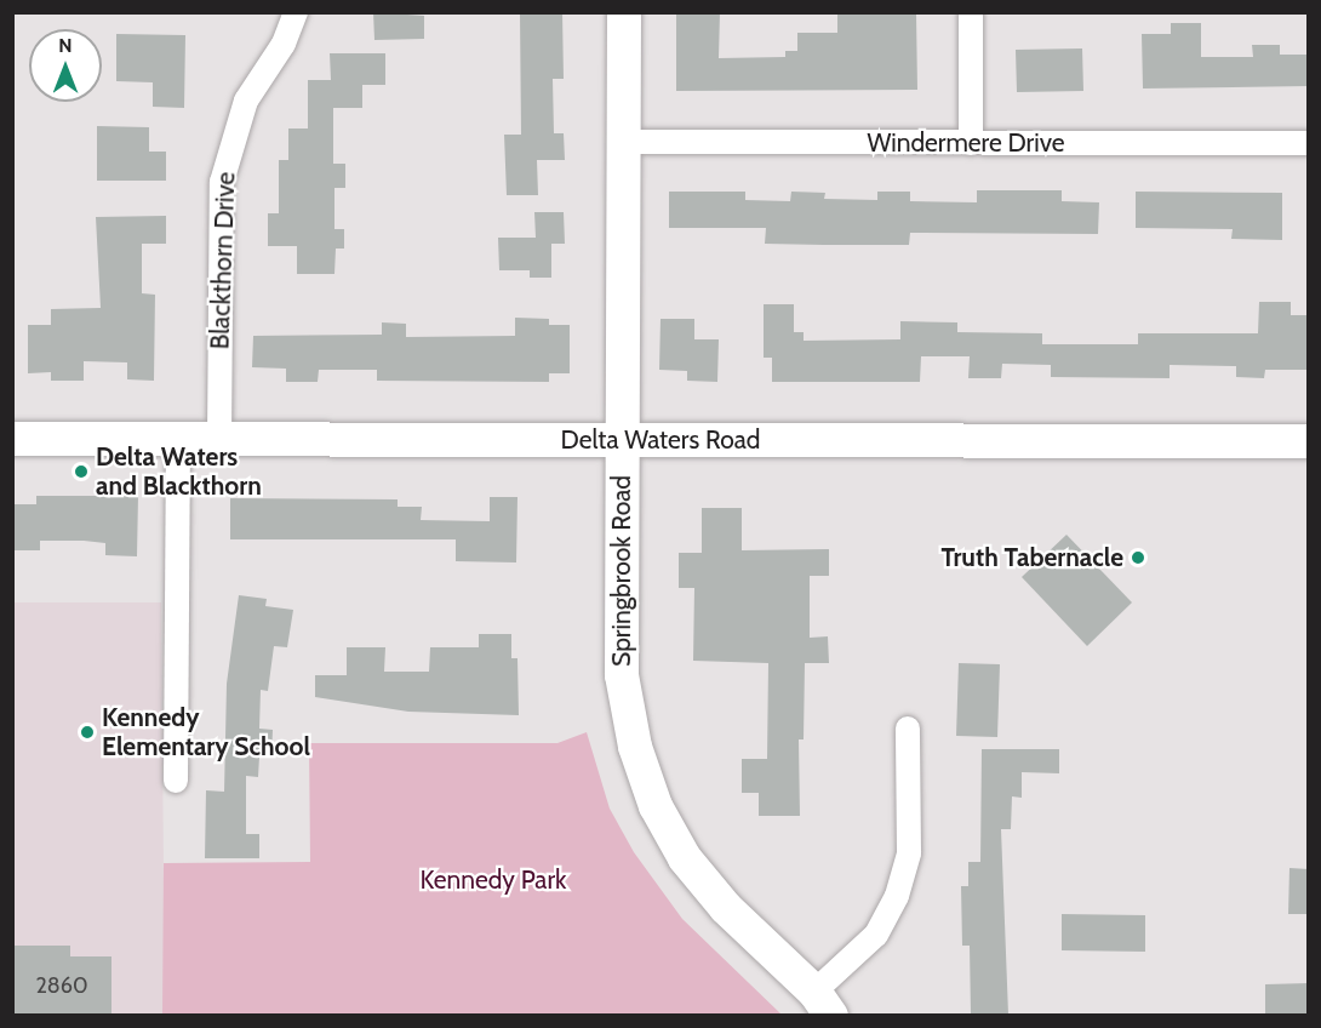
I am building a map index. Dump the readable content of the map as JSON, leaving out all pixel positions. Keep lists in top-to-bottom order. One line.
{"streets":{"main road":["Delta Waters Road","Springbrook Road"],"street":["Windermere Drive","Blackthorn Drive"]},"crossings":[["Windermere Drive","Springbrook Road"],["Blackthorn Drive","Delta Waters Road"],["Delta Waters Road","Springbrook Road"]],"parks":["Kennedy Park"],"places":["Delta Waters and Blackthorn","Truth Tabernacle","Kennedy Elementary School"],"house_numbers":["2860"],"north":"top"}
